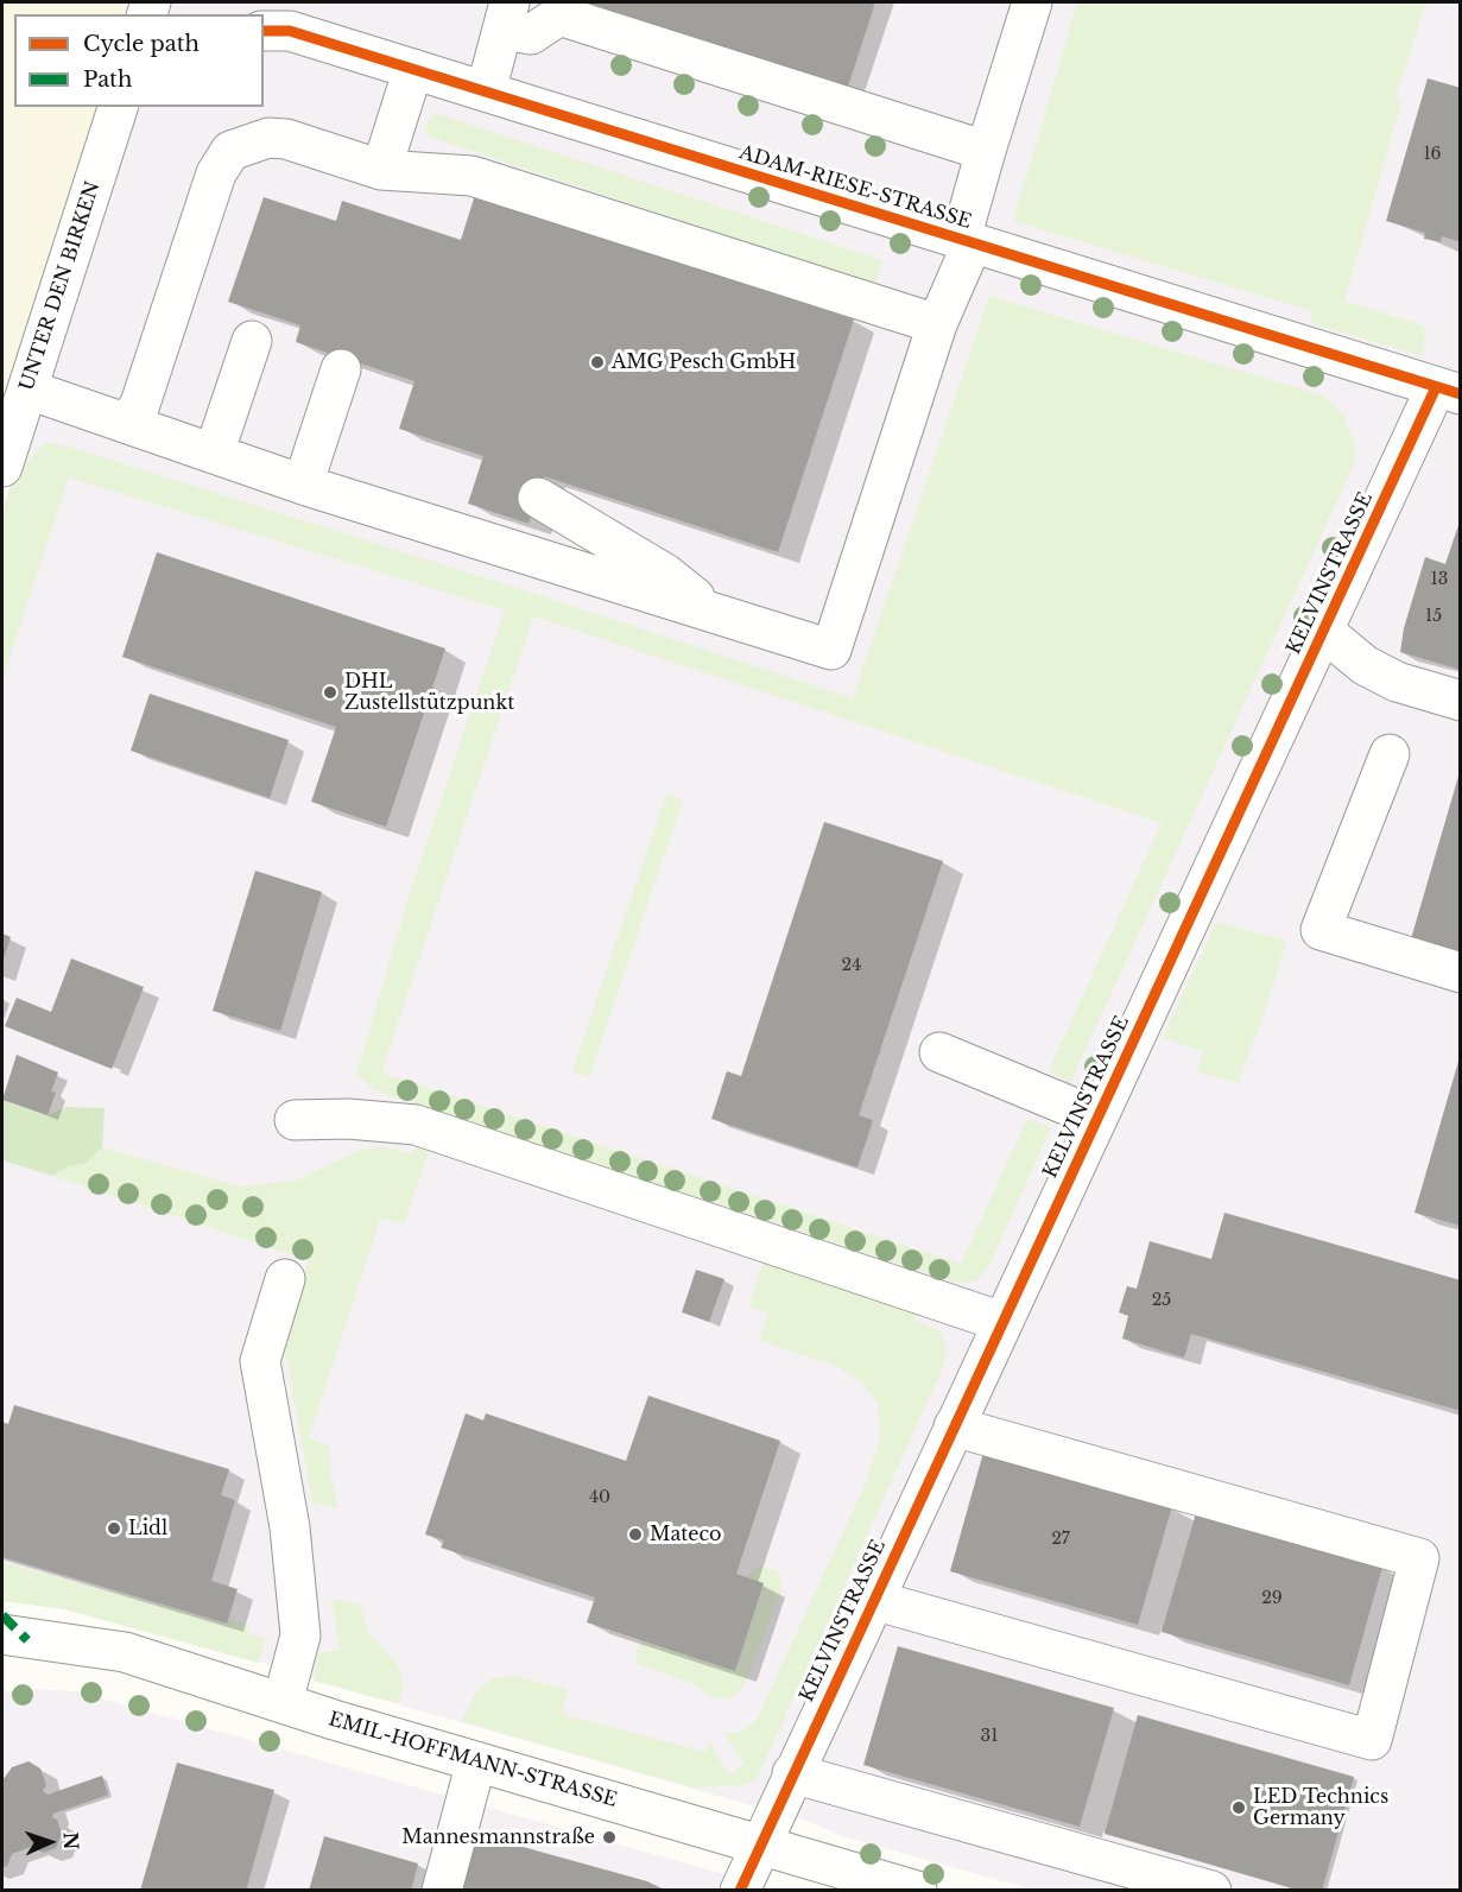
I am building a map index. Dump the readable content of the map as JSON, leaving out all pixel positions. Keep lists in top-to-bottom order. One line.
{"streets":{"street":["ADAM-RIESE-STRASSE","UNTER DEN BIRKEN","KELVINSTRASSE","EMIL-HOFFMANN-STRASSE"]},"crossings":[["ADAM-RIESE-STRASSE","KELVINSTRASSE"],["KELVINSTRASSE","EMIL-HOFFMANN-STRASSE"]],"places":["AMG Pesch GmbH","DHL Zustellstützpunkt","Lidl","Mateco","LED Technics Germany","Mannesmannstraße"],"house_numbers":["16","13","15","24","25","40","27","29","31"],"legend":["Cycle path","Path"],"north":"right"}
